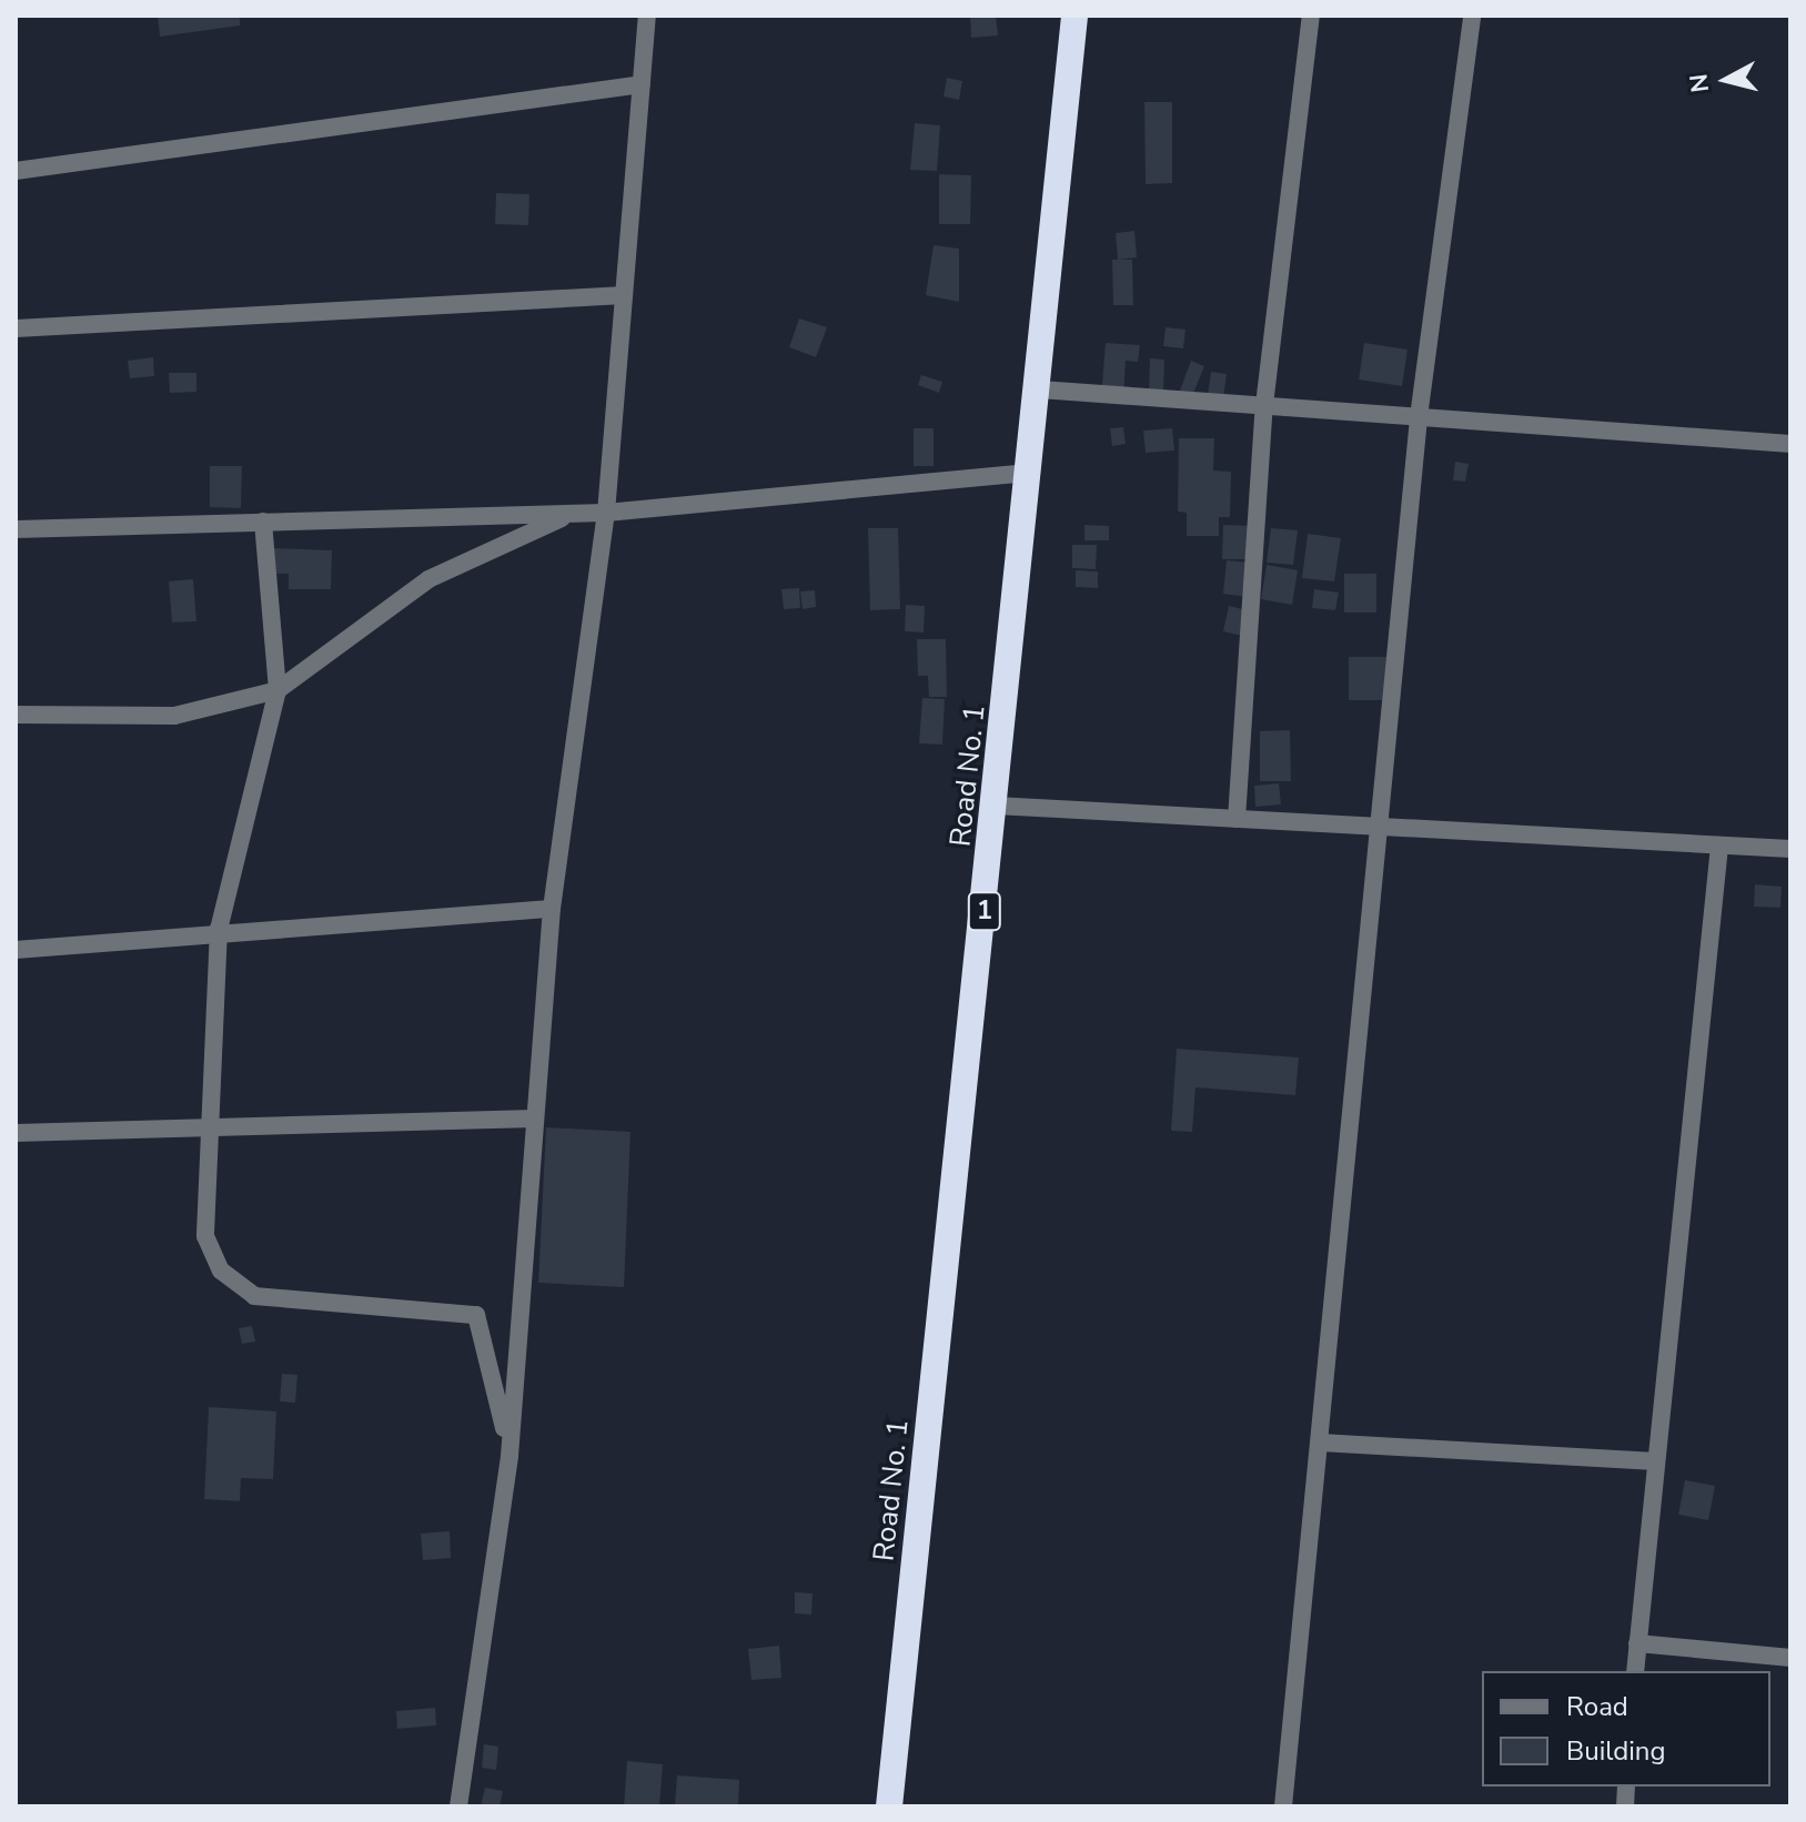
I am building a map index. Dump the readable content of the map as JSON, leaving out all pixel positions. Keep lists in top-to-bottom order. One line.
{"streets":{"highway":["Road No. 1","1"]},"legend":["Road","Building"],"north":"left"}
